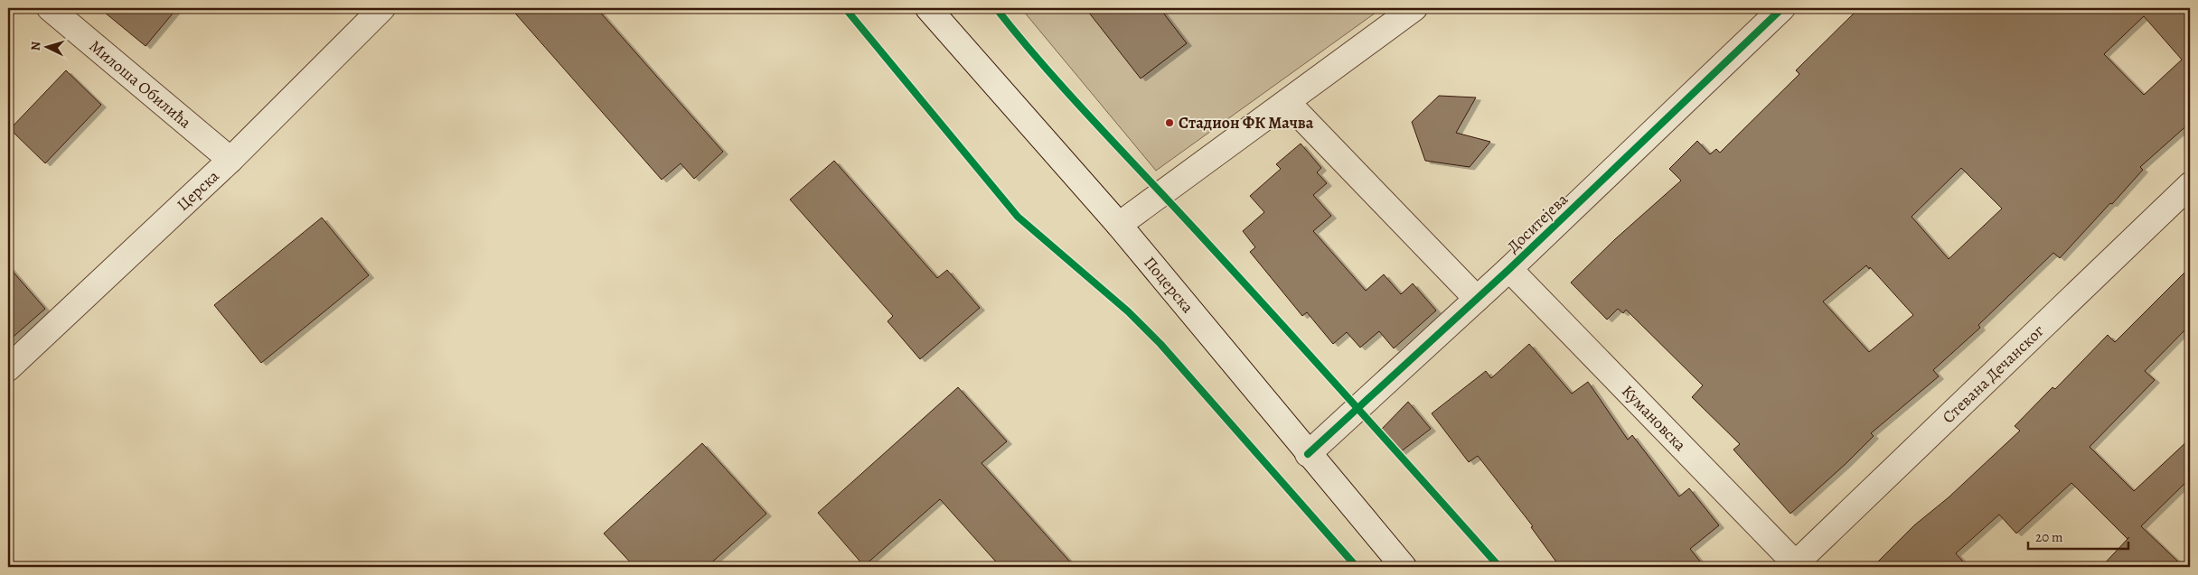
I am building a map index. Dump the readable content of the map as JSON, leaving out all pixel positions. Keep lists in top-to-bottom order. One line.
{"streets":{"street":["Милоша Обилића","Церска","Доситејева","Поцерска","Стевана Дечанског","Кумановска"]},"crossings":[["Милоша Обилића","Церска"],["Доситејева","Поцерска"],["Доситејева","Кумановска"],["Стевана Дечанског","Кумановска"]],"places":["Стадион ФК Мачва"],"scale_bar":"20 m","north":"left"}
